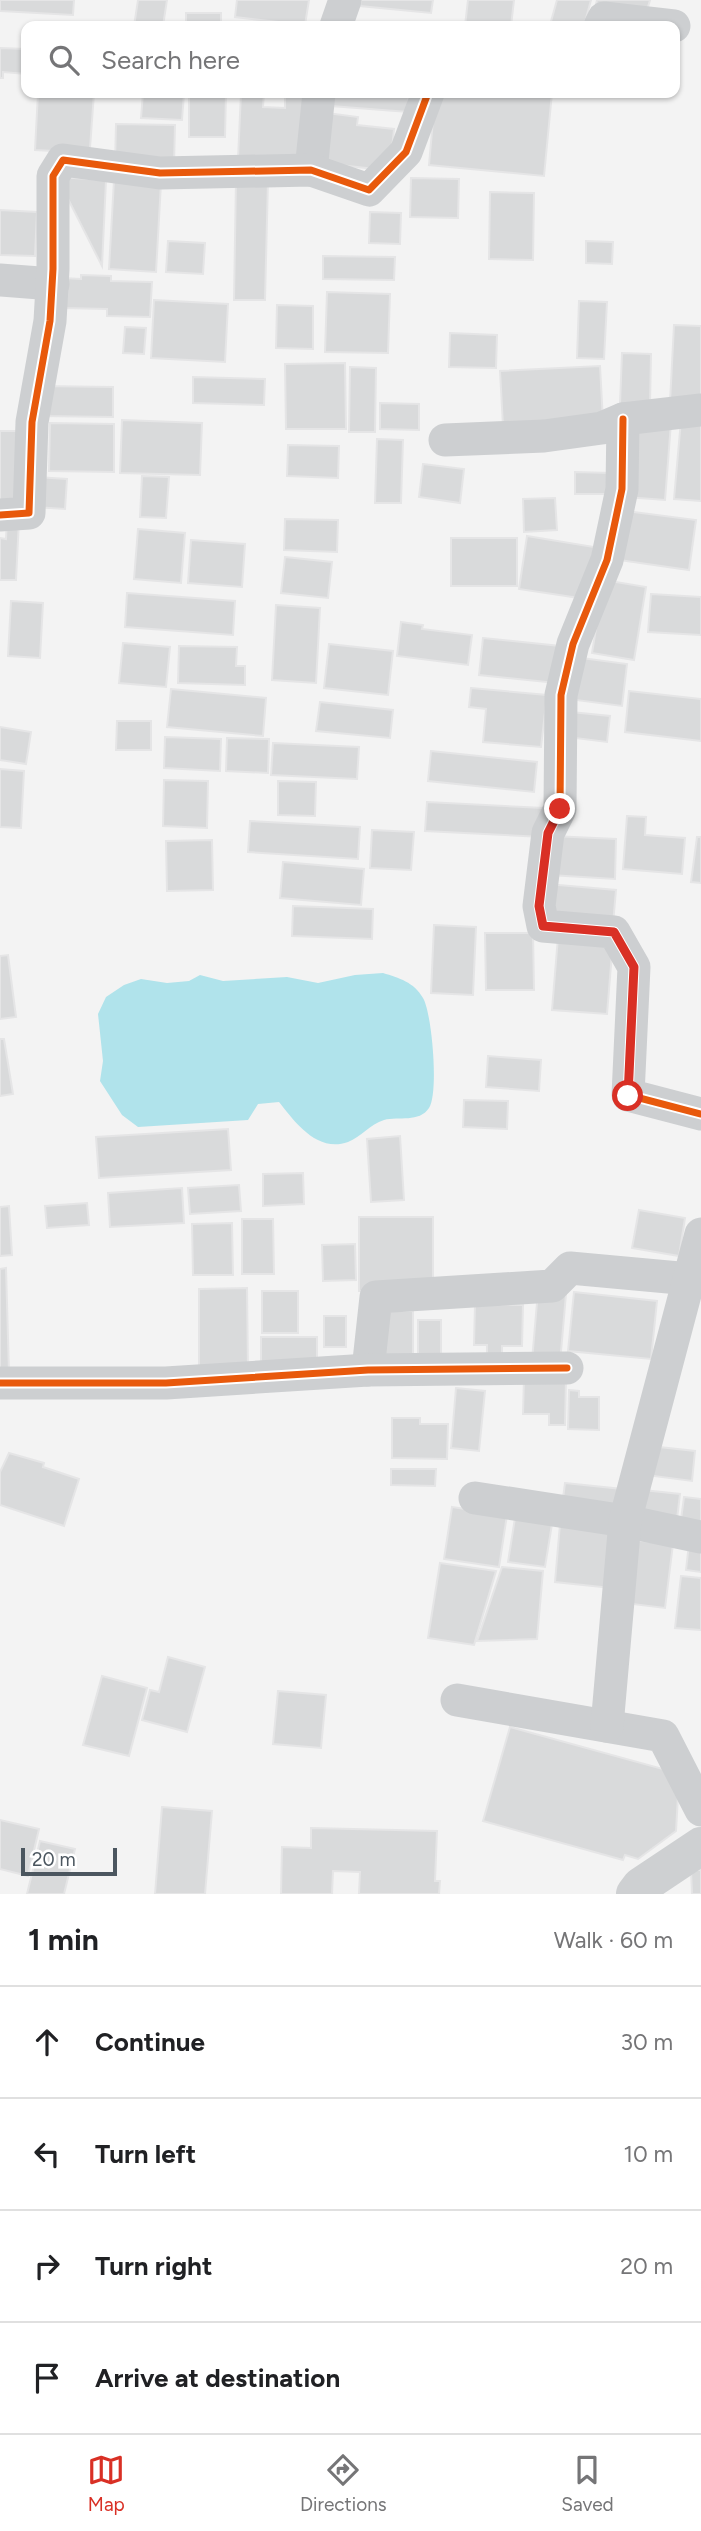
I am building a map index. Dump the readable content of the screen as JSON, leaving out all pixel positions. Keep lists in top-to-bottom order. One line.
{"scale_bar":"20 m","page":{"search":"Search here","scale":"20 m","heading":["1 min","Walk · 60 m"],"list":[["Continue","30 m"],["Turn left","10 m"],["Turn right","20 m"],"Arrive at destination"],"nav":["Map","Directions","Saved"]}}
